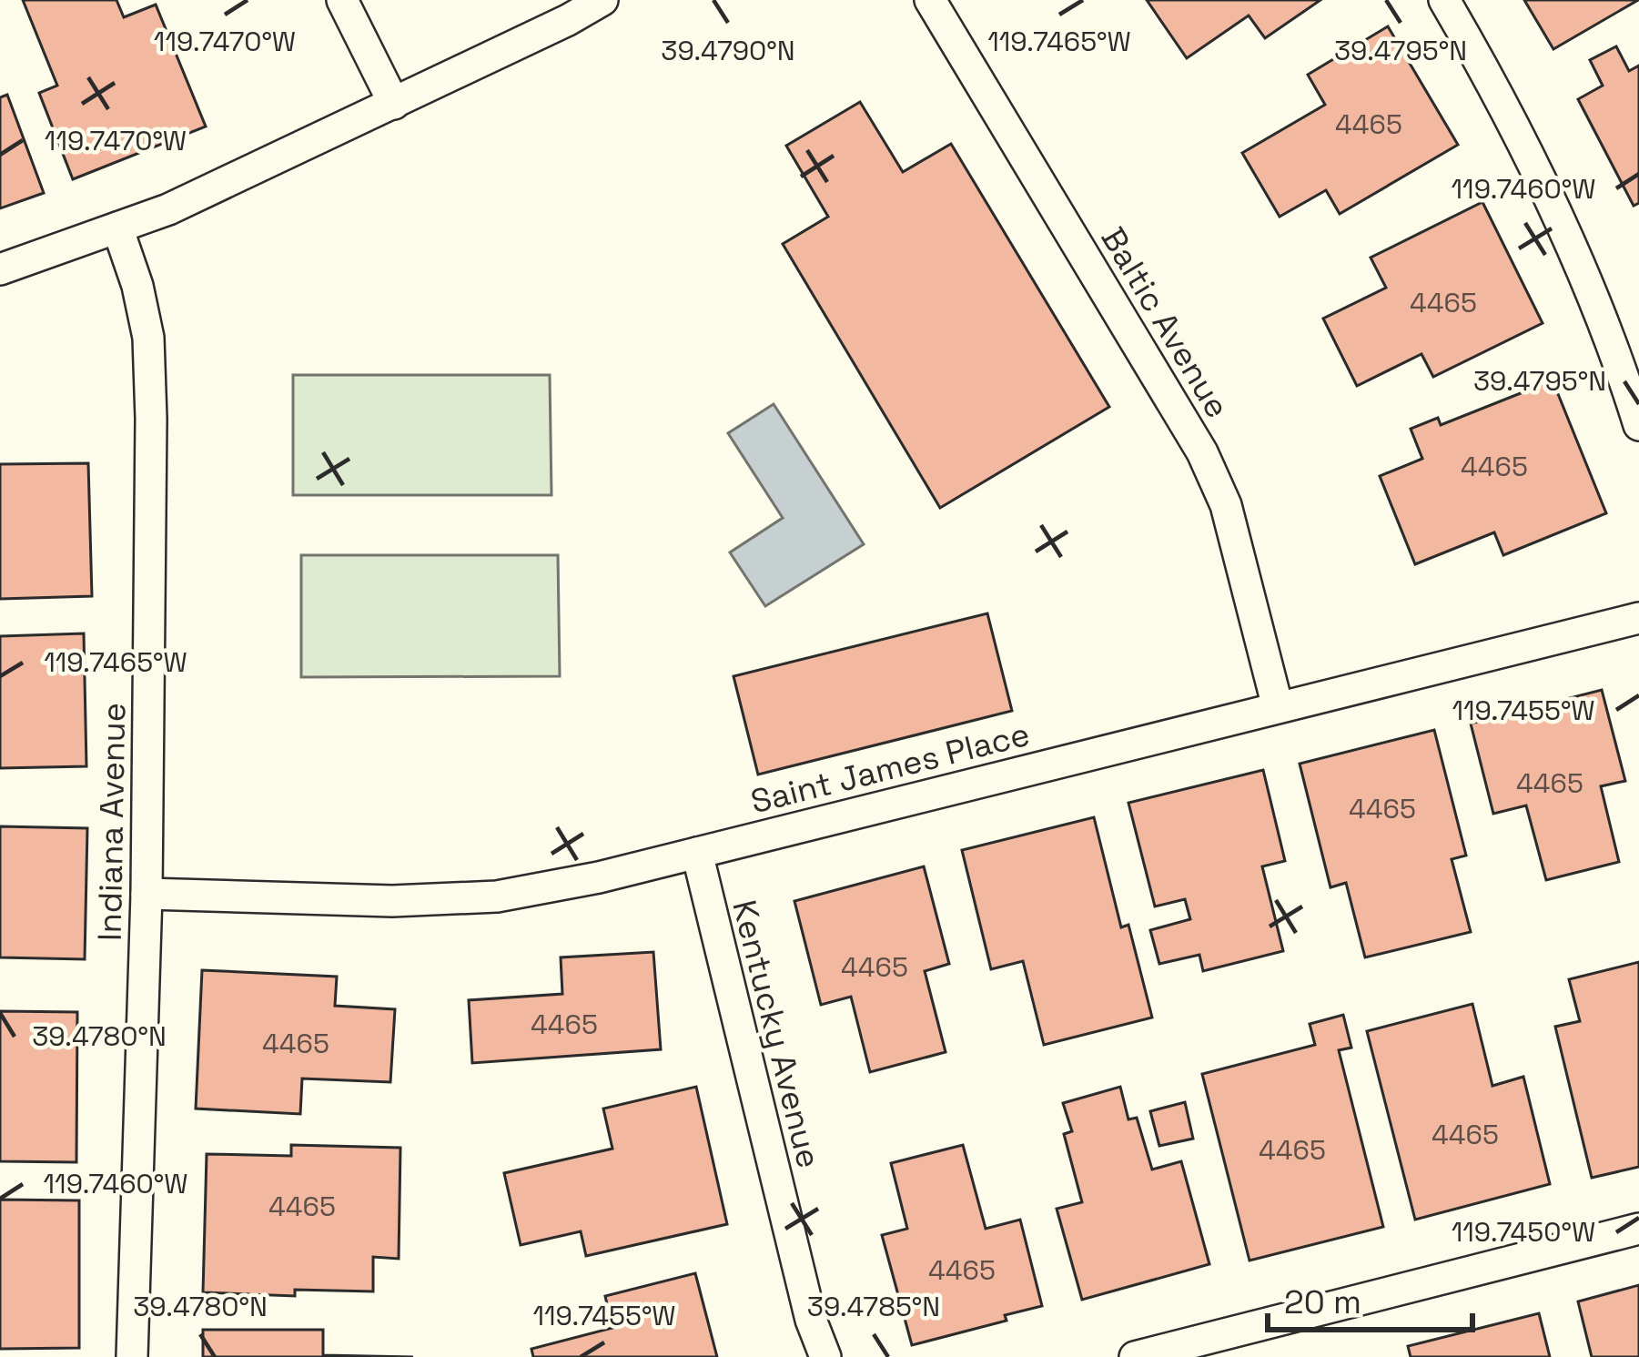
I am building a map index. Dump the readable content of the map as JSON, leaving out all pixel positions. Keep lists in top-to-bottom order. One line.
{"streets":{"lane":["Baltic Avenue","Saint James Place","Indiana Avenue","Kentucky Avenue"]},"crossings":[["Baltic Avenue","Saint James Place"],["Saint James Place","Indiana Avenue"],["Saint James Place","Kentucky Avenue"]],"house_numbers":["4465","4465","4465","4465","4465","4465","4465","4465","4465","4465","4465","4465"],"scale_bar":"20 m","coordinates":["119.7465°W","119.7470°W","39.4790°N","39.4795°N","119.7460°W","119.7455°W","39.4780°N","119.7450°W","39.4785°N"]}
